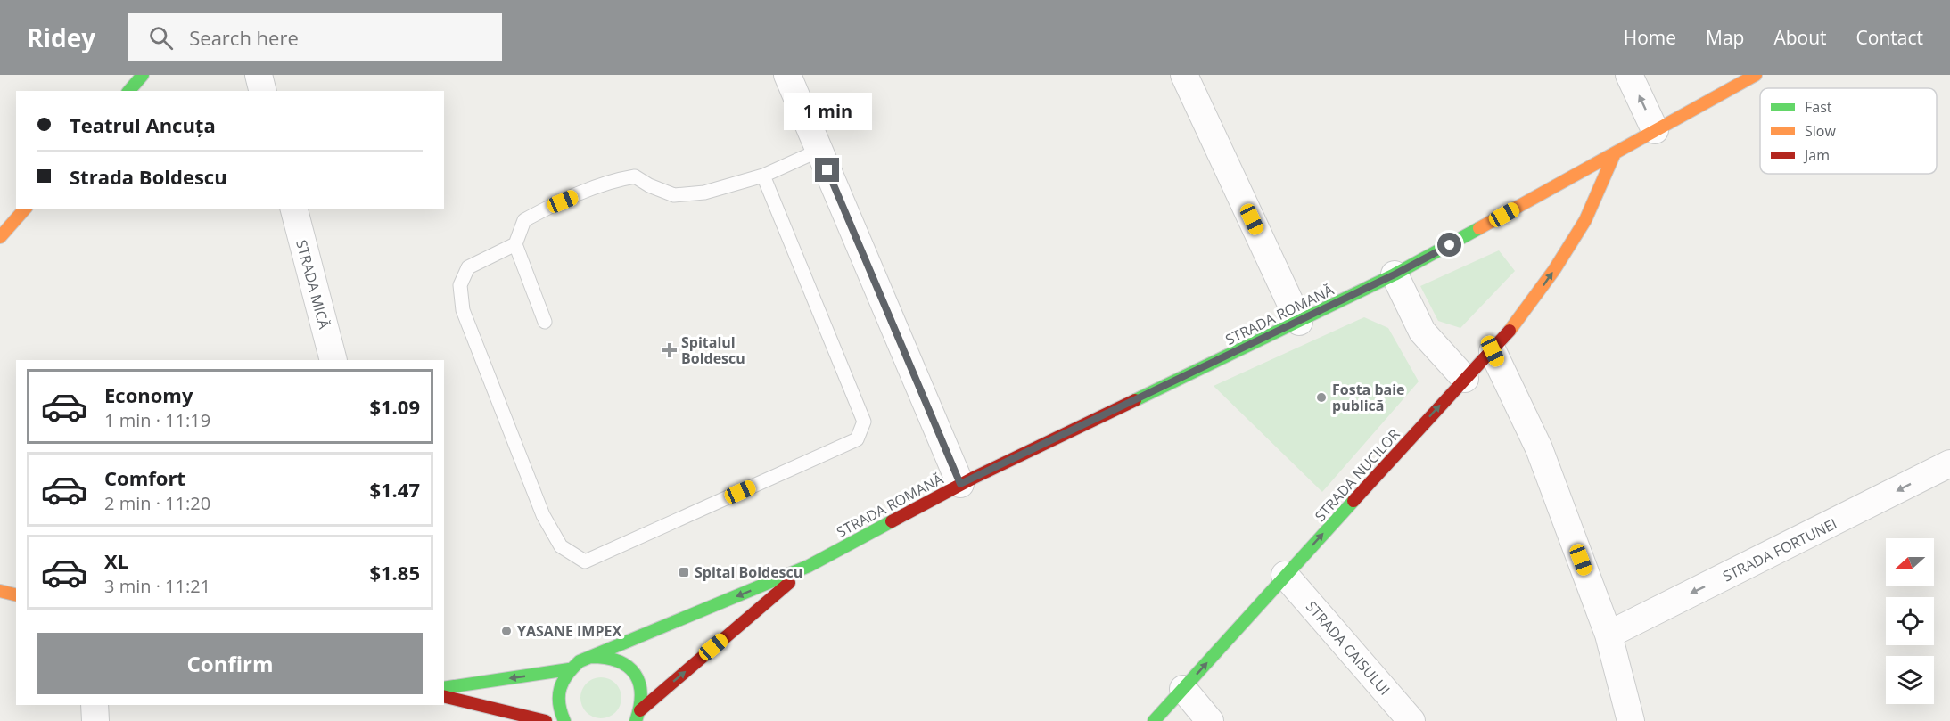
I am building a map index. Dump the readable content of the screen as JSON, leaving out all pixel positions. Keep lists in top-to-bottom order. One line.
{"streets":{"street":["STRADA MICĂ","STRADA ROMANĂ","STRADA NUCILOR","STRADA FORTUNEI","STRADA CAISULUI"]},"crossings":[["STRADA ROMANĂ","STRADA NUCILOR"],["STRADA NUCILOR","STRADA CAISULUI"]],"one_way":["STRADA NUCILOR","STRADA FORTUNEI"],"places":{"health":["Spitalul Boldescu"],"other":["Fosta baie publică","YASANE IMPEX"],"transit":["Spital Boldescu"]},"legend":["Fast","Slow","Jam"],"north":"left","page":{"header":"Ridey","search":"Search here","nav":["Home","Map","About","Contact"],"banner":["Teatrul Ancuța","Strada Boldescu"],"bubble":"1 min","list":[{"name":"Economy","note":"1 min · 11:19","value":"$1.09"},{"name":"Comfort","note":"2 min · 11:20","value":"$1.47"},{"name":"XL","note":"3 min · 11:21","value":"$1.85"}],"buttons":"Confirm"}}
